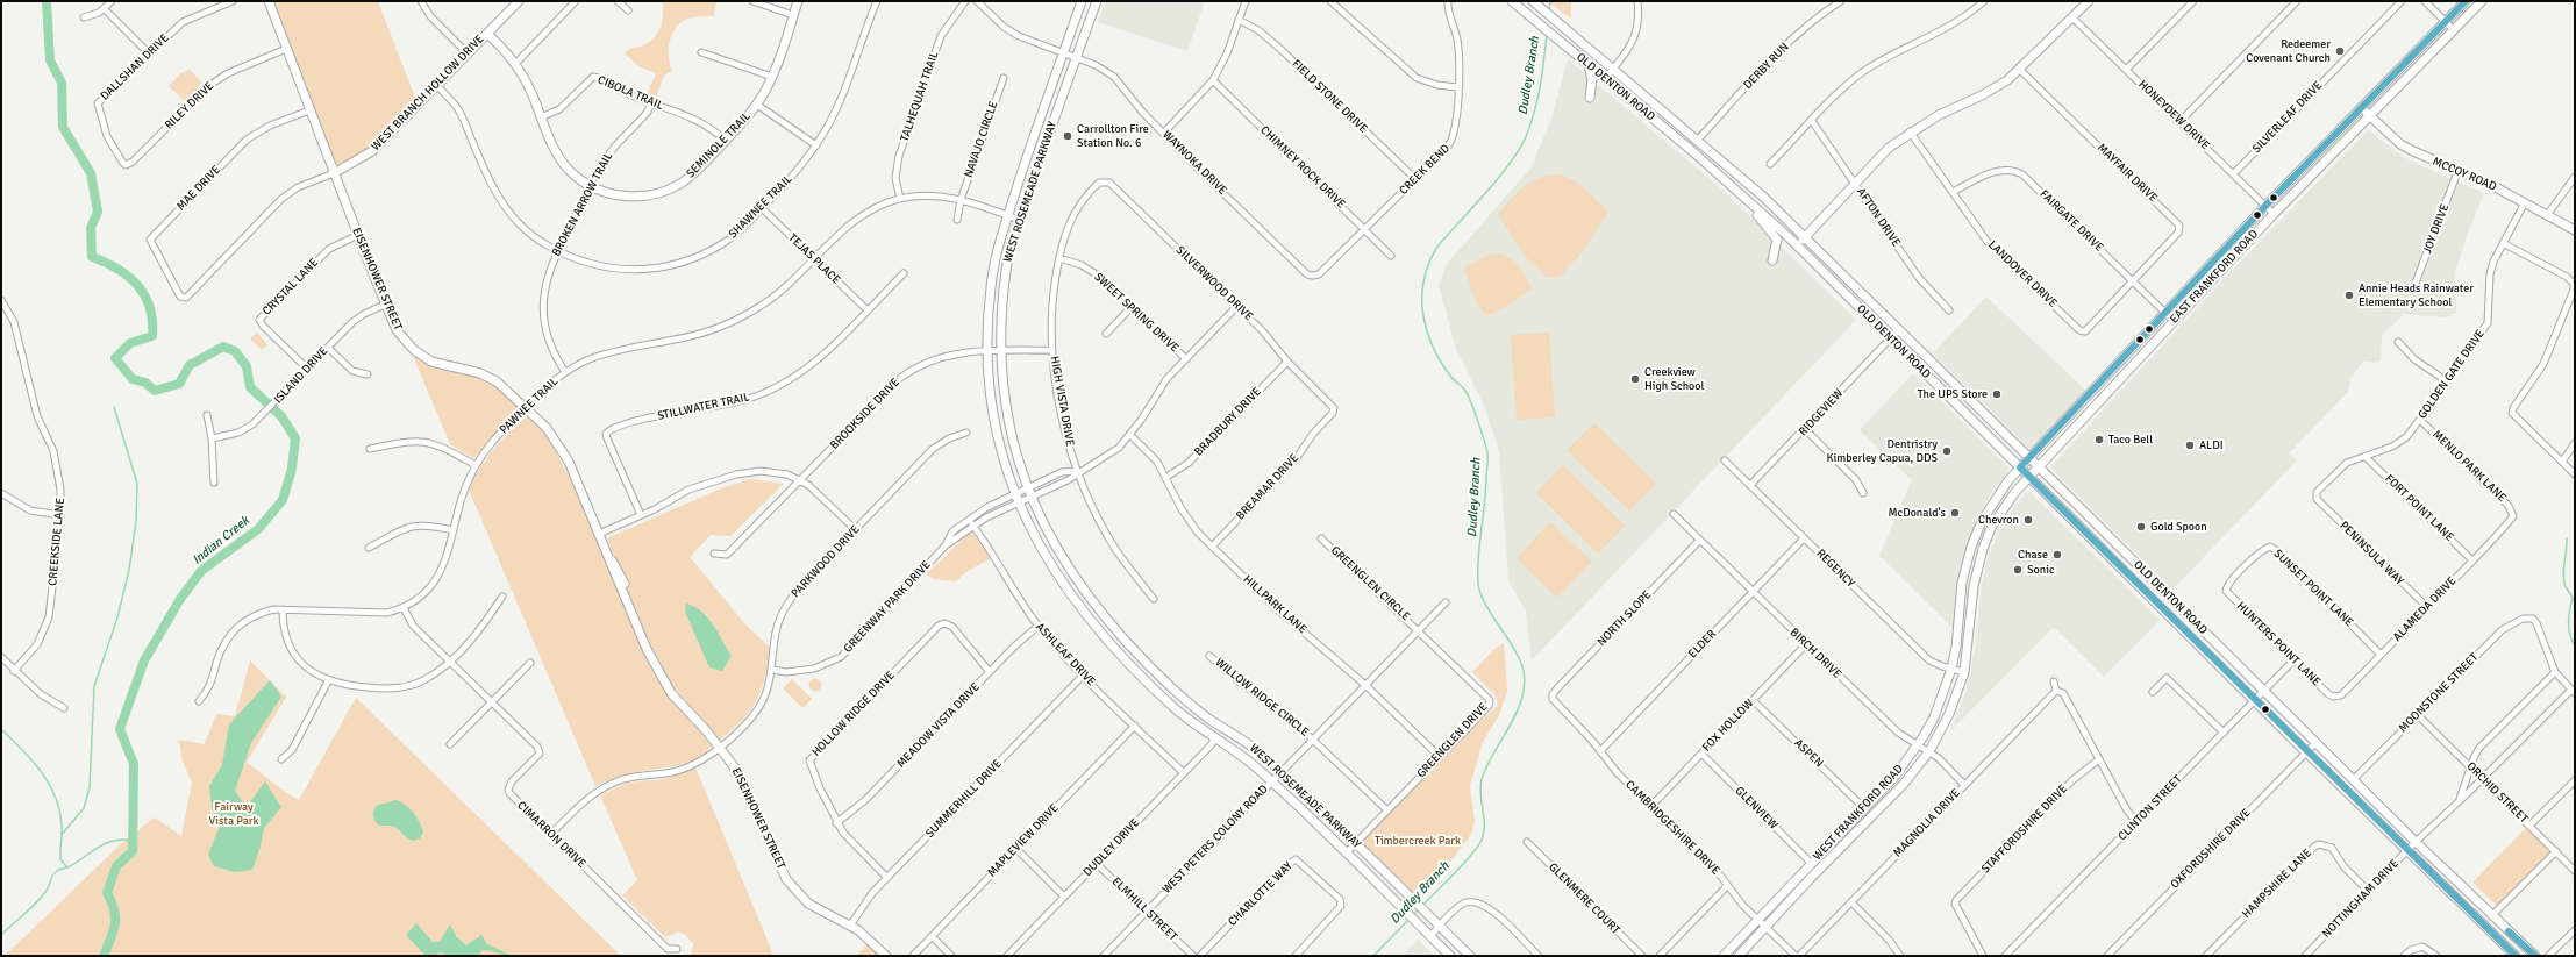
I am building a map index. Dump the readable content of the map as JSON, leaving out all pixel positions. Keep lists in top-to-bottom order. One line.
{"streets":{"main road":["OLD DENTON ROAD","WEST BRANCH HOLLOW DRIVE","SEMINOLE TRAIL","MCCOY ROAD","WEST ROSEMEADE PARKWAY","EAST FRANKFORD ROAD","EISENHOWER STREET","WEST FRANKFORD ROAD"],"street":["DERBY RUN","DALLSHAN DRIVE","CIBOLA TRAIL","TALHEQUAH TRAIL","FIELD STONE DRIVE","RILEY DRIVE","HONEYDEW DRIVE","SILVERLEAF DRIVE","NAVAJO CIRCLE","WAYNOKA DRIVE","CHIMNEY ROCK DRIVE","CREEK BEND","MAYFAIR DRIVE","MAE DRIVE","BROKEN ARROW TRAIL","SHAWNEE TRAIL","AFTON DRIVE","FAIRGATE DRIVE","JOY DRIVE","TEJAS PLACE","LANDOVER DRIVE","SILVERWOOD DRIVE","CRYSTAL LANE","SWEET SPRING DRIVE","GOLDEN GATE DRIVE","ISLAND DRIVE","HIGH VISTA DRIVE","PAWNEE TRAIL","STILLWATER TRAIL","RIDGEVIEW","BROOKSIDE DRIVE","BRADBURY DRIVE","MENLO PARK LANE","BREAMAR DRIVE","FORT POINT LANE","CREEKSIDE LANE","PENINSULA WAY","PARKWOOD DRIVE","REGENCY","GREENGLEN CIRCLE","SUNSET POINT LANE","HILLPARK LANE","GREENWAY PARK DRIVE","ALAMEDA DRIVE","NORTH SLOPE","ELDER","HUNTERS POINT LANE","BIRCH DRIVE","ASHLEAF DRIVE","MOONSTONE STREET","WILLOW RIDGE CIRCLE","HOLLOW RIDGE DRIVE","MEADOW VISTA DRIVE","FOX HOLLOW","GREENGLEN DRIVE","ASPEN","ORCHID STREET","SUMMERHILL DRIVE","GLENVIEW","CLINTON STREET","MAGNOLIA DRIVE","CAMBRIDGESHIRE DRIVE","STAFFORDSHIRE DRIVE","CIMARRON DRIVE","WEST PETERS COLONY ROAD","MAPLEVIEW DRIVE","DUDLEY DRIVE","OXFORDSHIRE DRIVE","HAMPSHIRE LANE","CHARLOTTE WAY","GLENMERE COURT","NOTTINGHAM DRIVE","ELMHILL STREET"]},"crossings":[["DERBY RUN","OLD DENTON ROAD"],["DALLSHAN DRIVE","RILEY DRIVE"],["OLD DENTON ROAD","EAST FRANKFORD ROAD"],["OLD DENTON ROAD","RIDGEVIEW"],["OLD DENTON ROAD","MOONSTONE STREET"],["OLD DENTON ROAD","CLINTON STREET"],["OLD DENTON ROAD","WEST FRANKFORD ROAD"],["OLD DENTON ROAD","OXFORDSHIRE DRIVE"],["OLD DENTON ROAD","NOTTINGHAM DRIVE"],["WEST BRANCH HOLLOW DRIVE","SEMINOLE TRAIL"],["WEST BRANCH HOLLOW DRIVE","MAE DRIVE"],["WEST BRANCH HOLLOW DRIVE","SHAWNEE TRAIL"],["WEST BRANCH HOLLOW DRIVE","EISENHOWER STREET"],["CIBOLA TRAIL","SEMINOLE TRAIL"],["CIBOLA TRAIL","BROKEN ARROW TRAIL"],["TALHEQUAH TRAIL","PAWNEE TRAIL"],["FIELD STONE DRIVE","CREEK BEND"],["RILEY DRIVE","EISENHOWER STREET"],["HONEYDEW DRIVE","SILVERLEAF DRIVE"],["HONEYDEW DRIVE","EAST FRANKFORD ROAD"],["NAVAJO CIRCLE","PAWNEE TRAIL"],["SEMINOLE TRAIL","BROKEN ARROW TRAIL"],["WAYNOKA DRIVE","CREEK BEND"],["WAYNOKA DRIVE","WEST ROSEMEADE PARKWAY"],["CHIMNEY ROCK DRIVE","CREEK BEND"],["MAYFAIR DRIVE","FAIRGATE DRIVE"],["MAYFAIR DRIVE","LANDOVER DRIVE"],["MCCOY ROAD","JOY DRIVE"],["MCCOY ROAD","EAST FRANKFORD ROAD"],["MCCOY ROAD","GOLDEN GATE DRIVE"],["MAE DRIVE","EISENHOWER STREET"],["WEST ROSEMEADE PARKWAY","PAWNEE TRAIL"],["WEST ROSEMEADE PARKWAY","BROOKSIDE DRIVE"],["WEST ROSEMEADE PARKWAY","GREENWAY PARK DRIVE"],["WEST ROSEMEADE PARKWAY","GREENGLEN DRIVE"],["WEST ROSEMEADE PARKWAY","WEST PETERS COLONY ROAD"],["WEST ROSEMEADE PARKWAY","DUDLEY DRIVE"],["BROKEN ARROW TRAIL","SHAWNEE TRAIL"],["BROKEN ARROW TRAIL","PAWNEE TRAIL"],["SHAWNEE TRAIL","TEJAS PLACE"],["FAIRGATE DRIVE","LANDOVER DRIVE"],["FAIRGATE DRIVE","EAST FRANKFORD ROAD"],["TEJAS PLACE","PAWNEE TRAIL"],["TEJAS PLACE","STILLWATER TRAIL"],["EAST FRANKFORD ROAD","WEST FRANKFORD ROAD"],["EISENHOWER STREET","CRYSTAL LANE"],["EISENHOWER STREET","ISLAND DRIVE"],["EISENHOWER STREET","PAWNEE TRAIL"],["EISENHOWER STREET","PARKWOOD DRIVE"],["EISENHOWER STREET","SUMMERHILL DRIVE"],["SILVERWOOD DRIVE","HIGH VISTA DRIVE"],["SILVERWOOD DRIVE","BRADBURY DRIVE"],["SILVERWOOD DRIVE","BREAMAR DRIVE"],["SILVERWOOD DRIVE","GREENWAY PARK DRIVE"],["CRYSTAL LANE","ISLAND DRIVE"],["SWEET SPRING DRIVE","HIGH VISTA DRIVE"],["SWEET SPRING DRIVE","GREENWAY PARK DRIVE"],["GOLDEN GATE DRIVE","MENLO PARK LANE"],["GOLDEN GATE DRIVE","FORT POINT LANE"],["GOLDEN GATE DRIVE","PENINSULA WAY"],["HIGH VISTA DRIVE","BROOKSIDE DRIVE"],["HIGH VISTA DRIVE","GREENWAY PARK DRIVE"],["PAWNEE TRAIL","CIMARRON DRIVE"],["RIDGEVIEW","REGENCY"],["BRADBURY DRIVE","HILLPARK LANE"],["MENLO PARK LANE","ALAMEDA DRIVE"],["BREAMAR DRIVE","HILLPARK LANE"],["FORT POINT LANE","ALAMEDA DRIVE"],["PENINSULA WAY","ALAMEDA DRIVE"],["PARKWOOD DRIVE","GREENWAY PARK DRIVE"],["PARKWOOD DRIVE","CIMARRON DRIVE"],["REGENCY","ELDER"],["REGENCY","WEST FRANKFORD ROAD"],["GREENGLEN CIRCLE","GREENGLEN DRIVE"],["GREENGLEN CIRCLE","WEST PETERS COLONY ROAD"],["SUNSET POINT LANE","ALAMEDA DRIVE"],["SUNSET POINT LANE","HUNTERS POINT LANE"],["HILLPARK LANE","GREENWAY PARK DRIVE"],["HILLPARK LANE","GREENGLEN DRIVE"],["HILLPARK LANE","WEST PETERS COLONY ROAD"],["GREENWAY PARK DRIVE","ASHLEAF DRIVE"],["ALAMEDA DRIVE","HUNTERS POINT LANE"],["NORTH SLOPE","BIRCH DRIVE"],["NORTH SLOPE","CAMBRIDGESHIRE DRIVE"],["ELDER","BIRCH DRIVE"],["ELDER","CAMBRIDGESHIRE DRIVE"],["HUNTERS POINT LANE","CLINTON STREET"],["BIRCH DRIVE","FOX HOLLOW"],["BIRCH DRIVE","WEST FRANKFORD ROAD"],["BIRCH DRIVE","MAGNOLIA DRIVE"],["ASHLEAF DRIVE","MEADOW VISTA DRIVE"],["ASHLEAF DRIVE","SUMMERHILL DRIVE"],["ASHLEAF DRIVE","MAPLEVIEW DRIVE"],["ASHLEAF DRIVE","DUDLEY DRIVE"],["MOONSTONE STREET","ORCHID STREET"],["WILLOW RIDGE CIRCLE","GREENGLEN DRIVE"],["WILLOW RIDGE CIRCLE","WEST PETERS COLONY ROAD"],["HOLLOW RIDGE DRIVE","MEADOW VISTA DRIVE"],["HOLLOW RIDGE DRIVE","SUMMERHILL DRIVE"],["FOX HOLLOW","ASPEN"],["FOX HOLLOW","GLENVIEW"],["FOX HOLLOW","CAMBRIDGESHIRE DRIVE"],["GREENGLEN DRIVE","WEST PETERS COLONY ROAD"],["ASPEN","WEST FRANKFORD ROAD"],["ORCHID STREET","NOTTINGHAM DRIVE"],["GLENVIEW","WEST FRANKFORD ROAD"],["WEST FRANKFORD ROAD","CAMBRIDGESHIRE DRIVE"],["WEST PETERS COLONY ROAD","ELMHILL STREET"],["DUDLEY DRIVE","ELMHILL STREET"],["HAMPSHIRE LANE","NOTTINGHAM DRIVE"]],"water":["Dudley Branch","Indian Creek"],"parks":["Fairway Vista Park","Timbercreek Park"],"places":["Redeemer Covenant Church","Carrollton Fire Station No. 6","Annie Heads Rainwater Elementary School","Creekview High School","The UPS Store","Taco Bell","ALDI","Dentristry Kimberley Capua, DDS","McDonald's","Chevron","Gold Spoon","Chase","Sonic"]}
